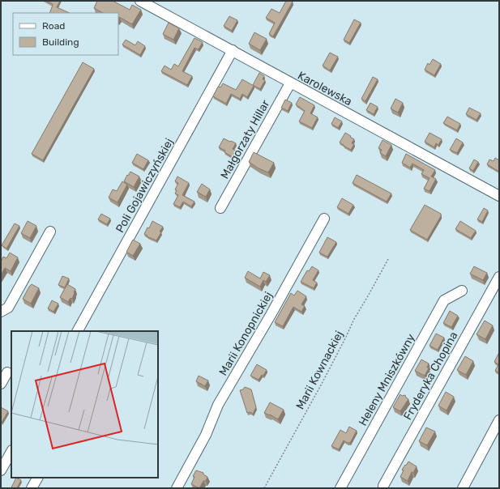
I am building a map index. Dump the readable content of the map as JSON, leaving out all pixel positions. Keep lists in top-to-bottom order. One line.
{"streets":{"street":["Karolewska","Małgorzaty Hillar","Poli Gojawiczyńskiej","Marii Konopnickiej","Fryderyka Chopina","Heleny Mniszkówny"],"path":["Marii Kownackiej"]},"crossings":[["Karolewska","Małgorzaty Hillar"],["Karolewska","Poli Gojawiczyńskiej"]],"legend":["Road","Building"]}
